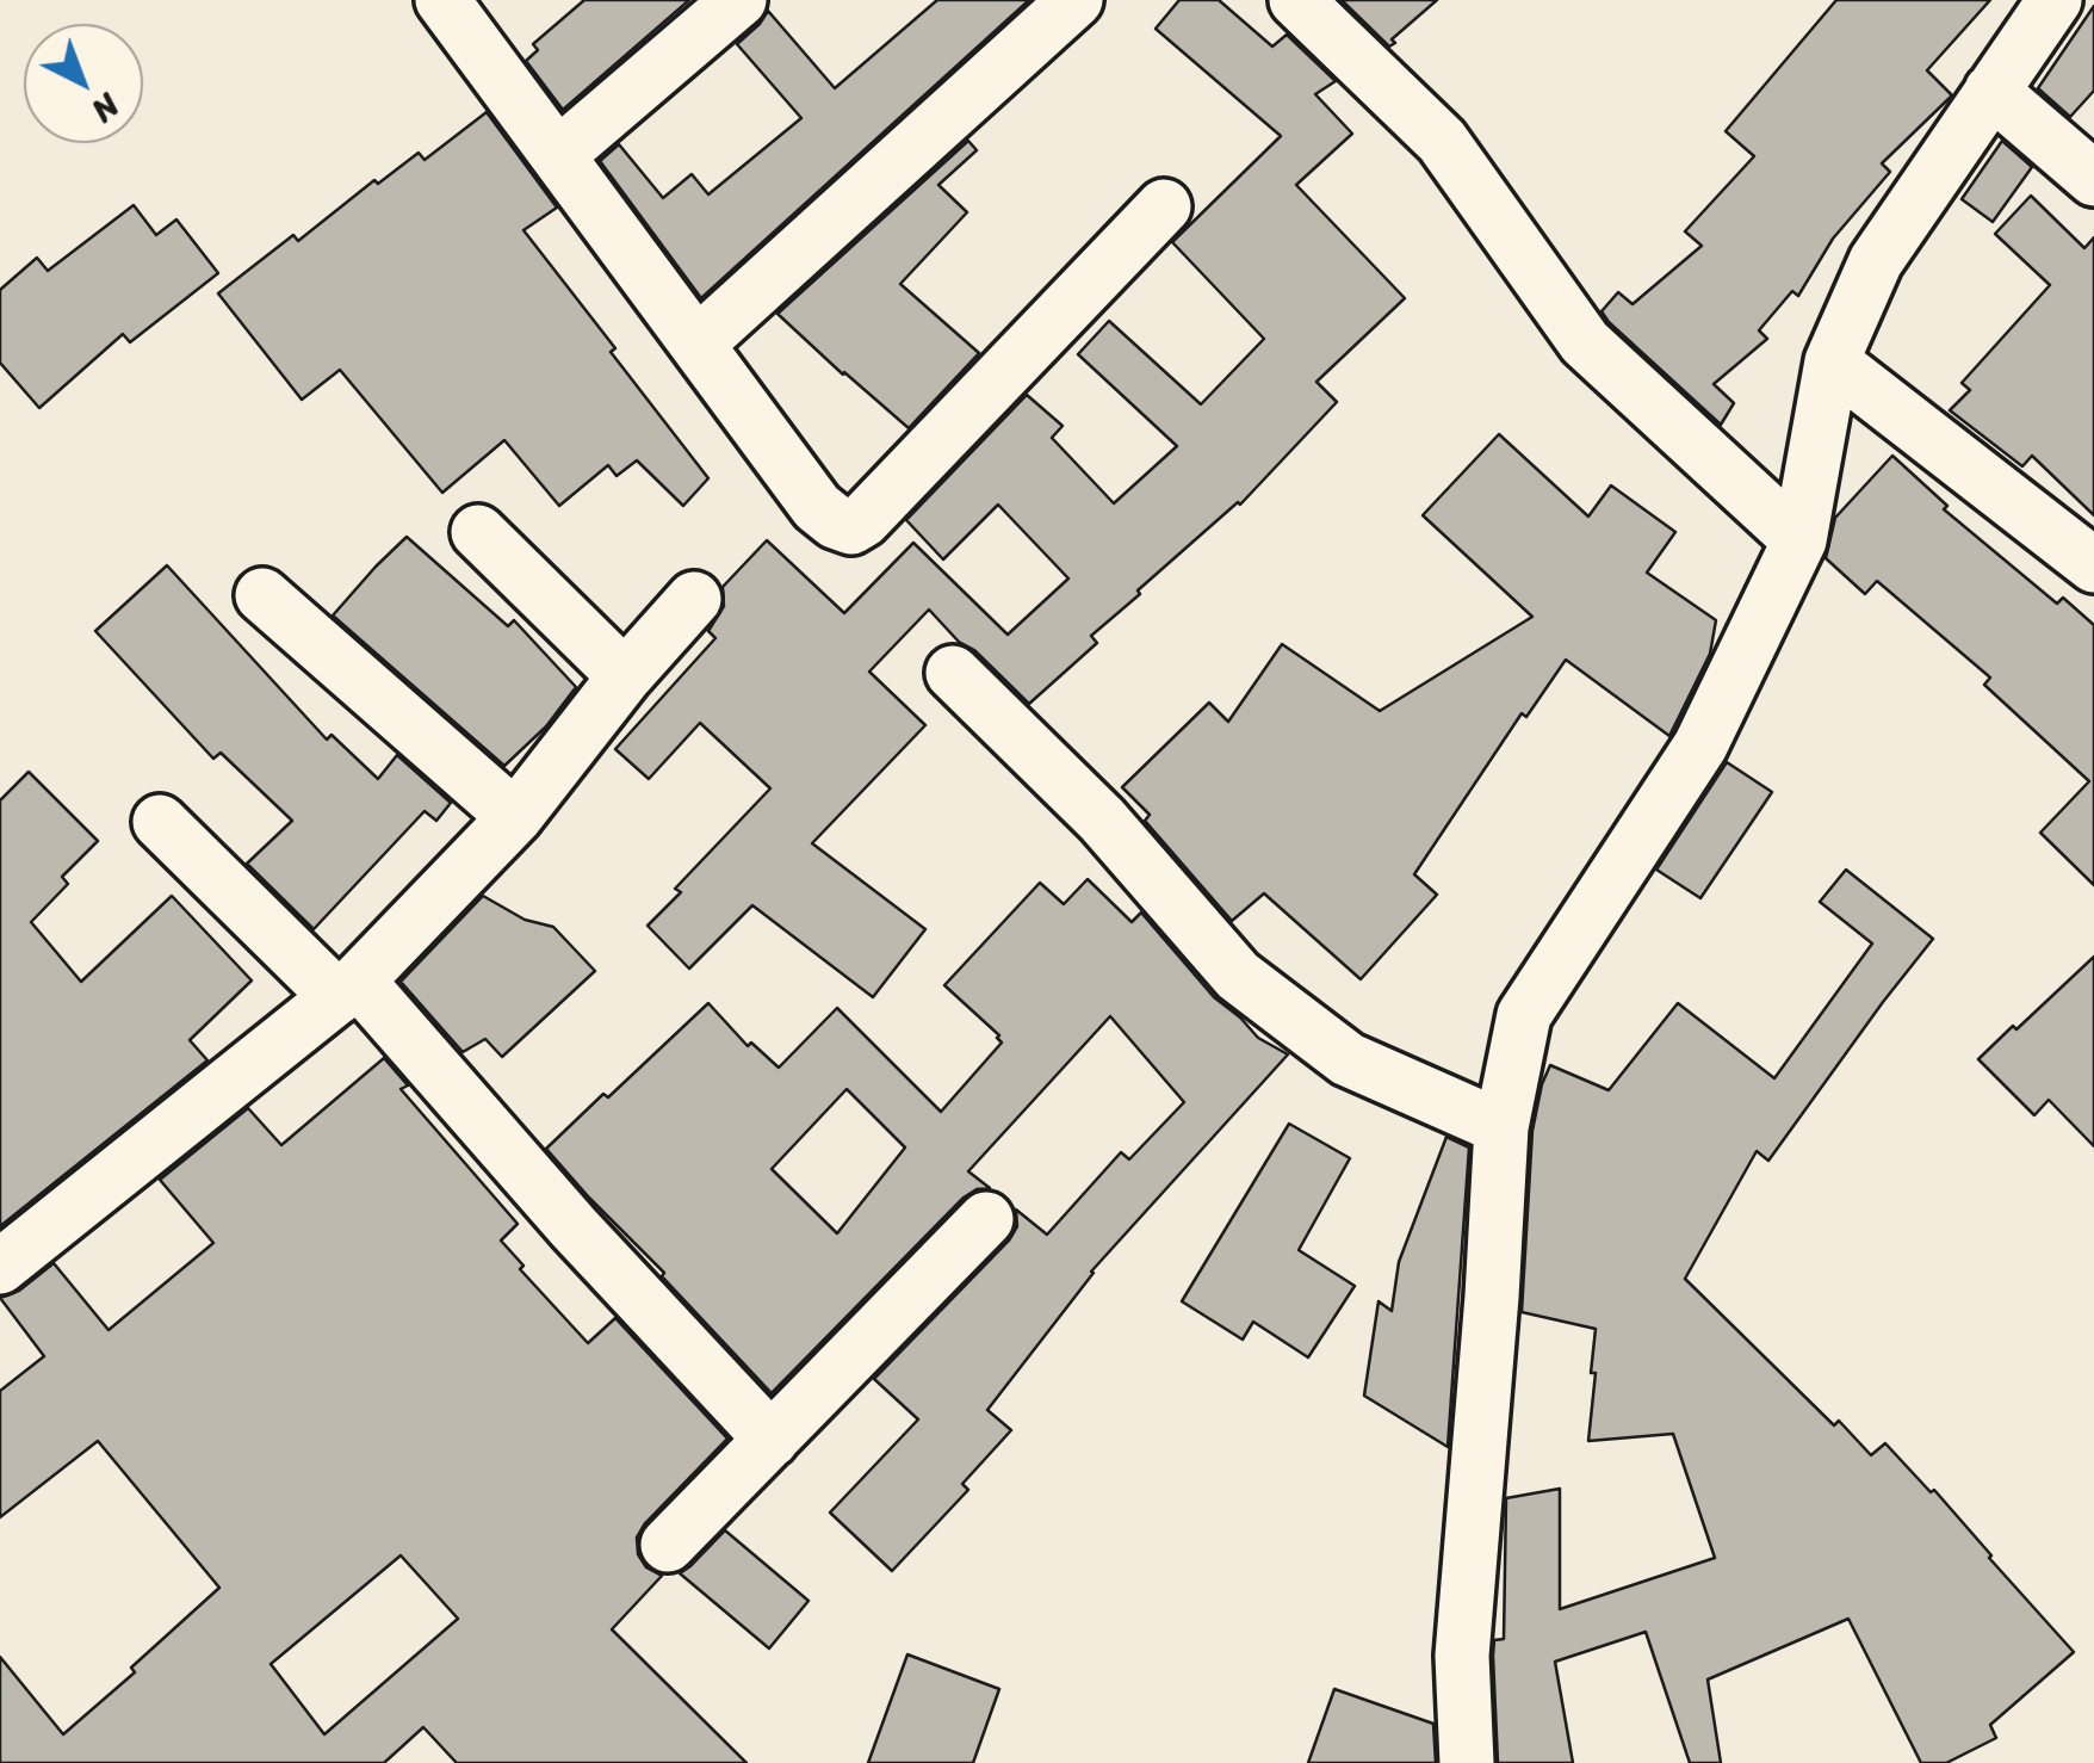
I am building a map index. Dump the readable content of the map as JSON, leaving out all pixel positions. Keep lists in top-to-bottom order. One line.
{"north":"bottom right"}
